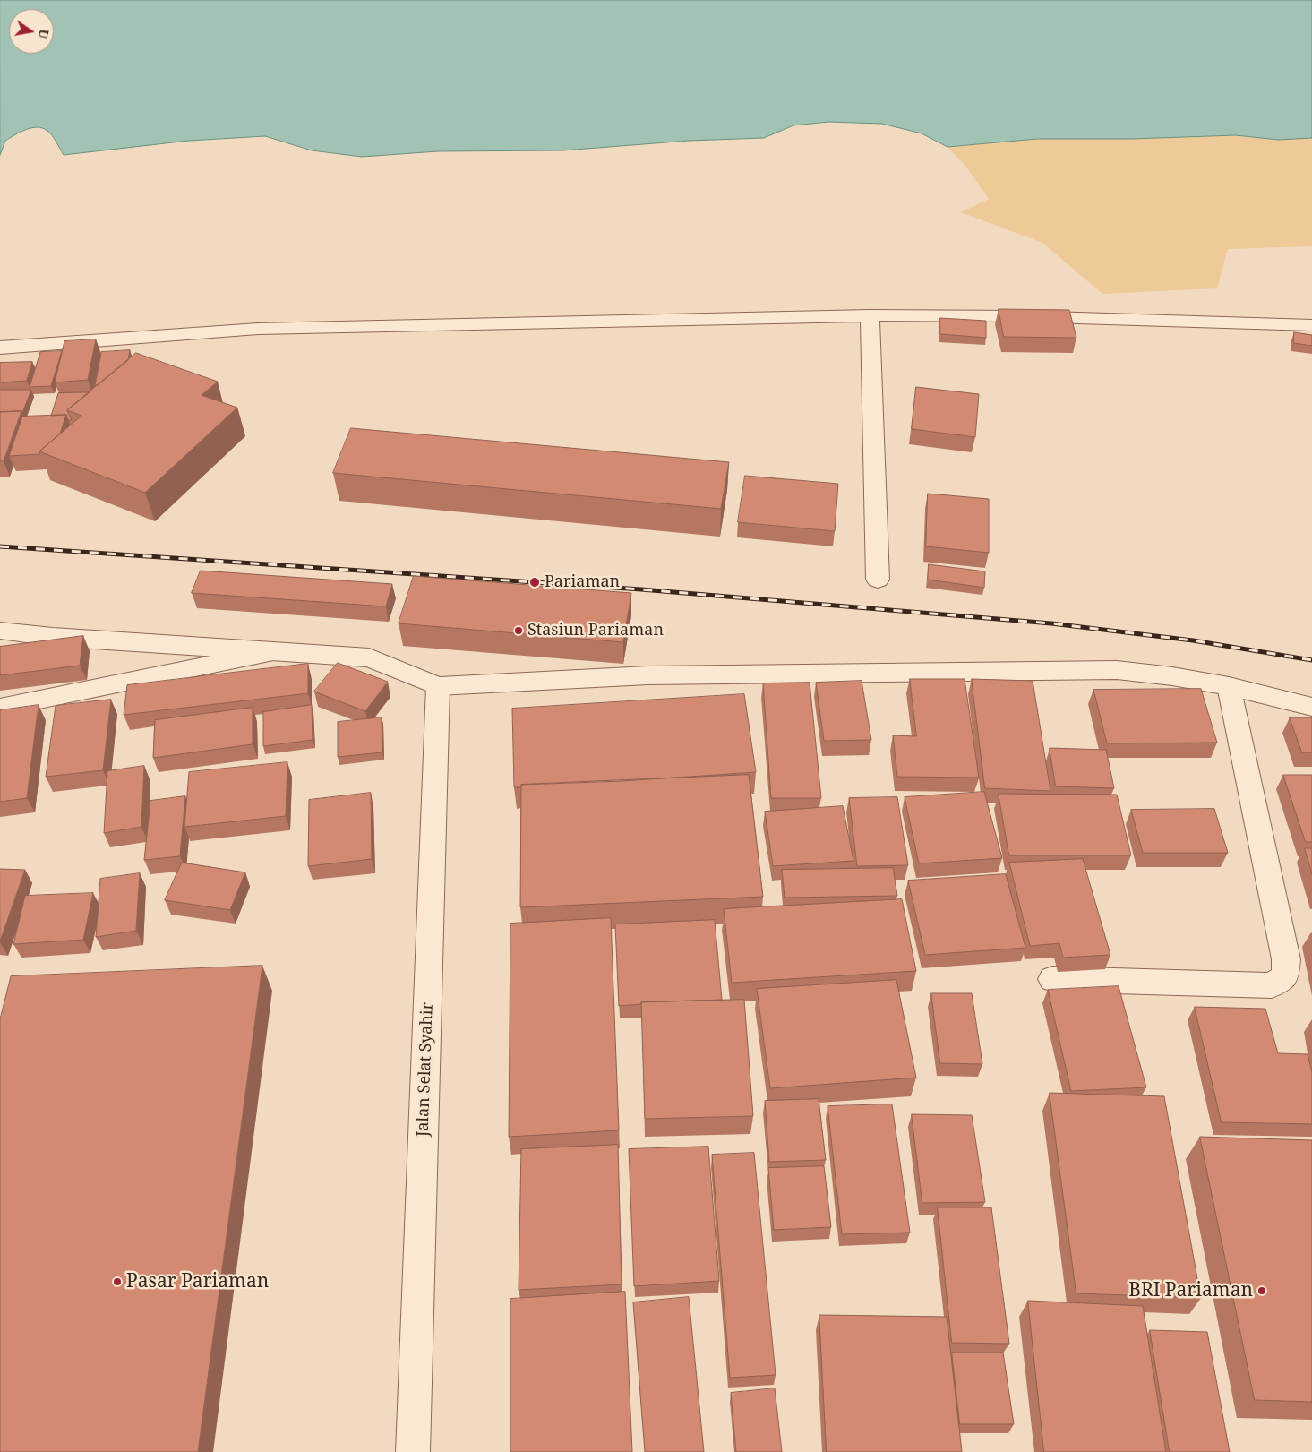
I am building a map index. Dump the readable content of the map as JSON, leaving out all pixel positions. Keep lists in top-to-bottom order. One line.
{"streets":{"street":["Jalan Selat Syahir"]},"places":["Pariaman","Stasiun Pariaman","Pasar Pariaman","BRI Pariaman"],"north":"right"}
